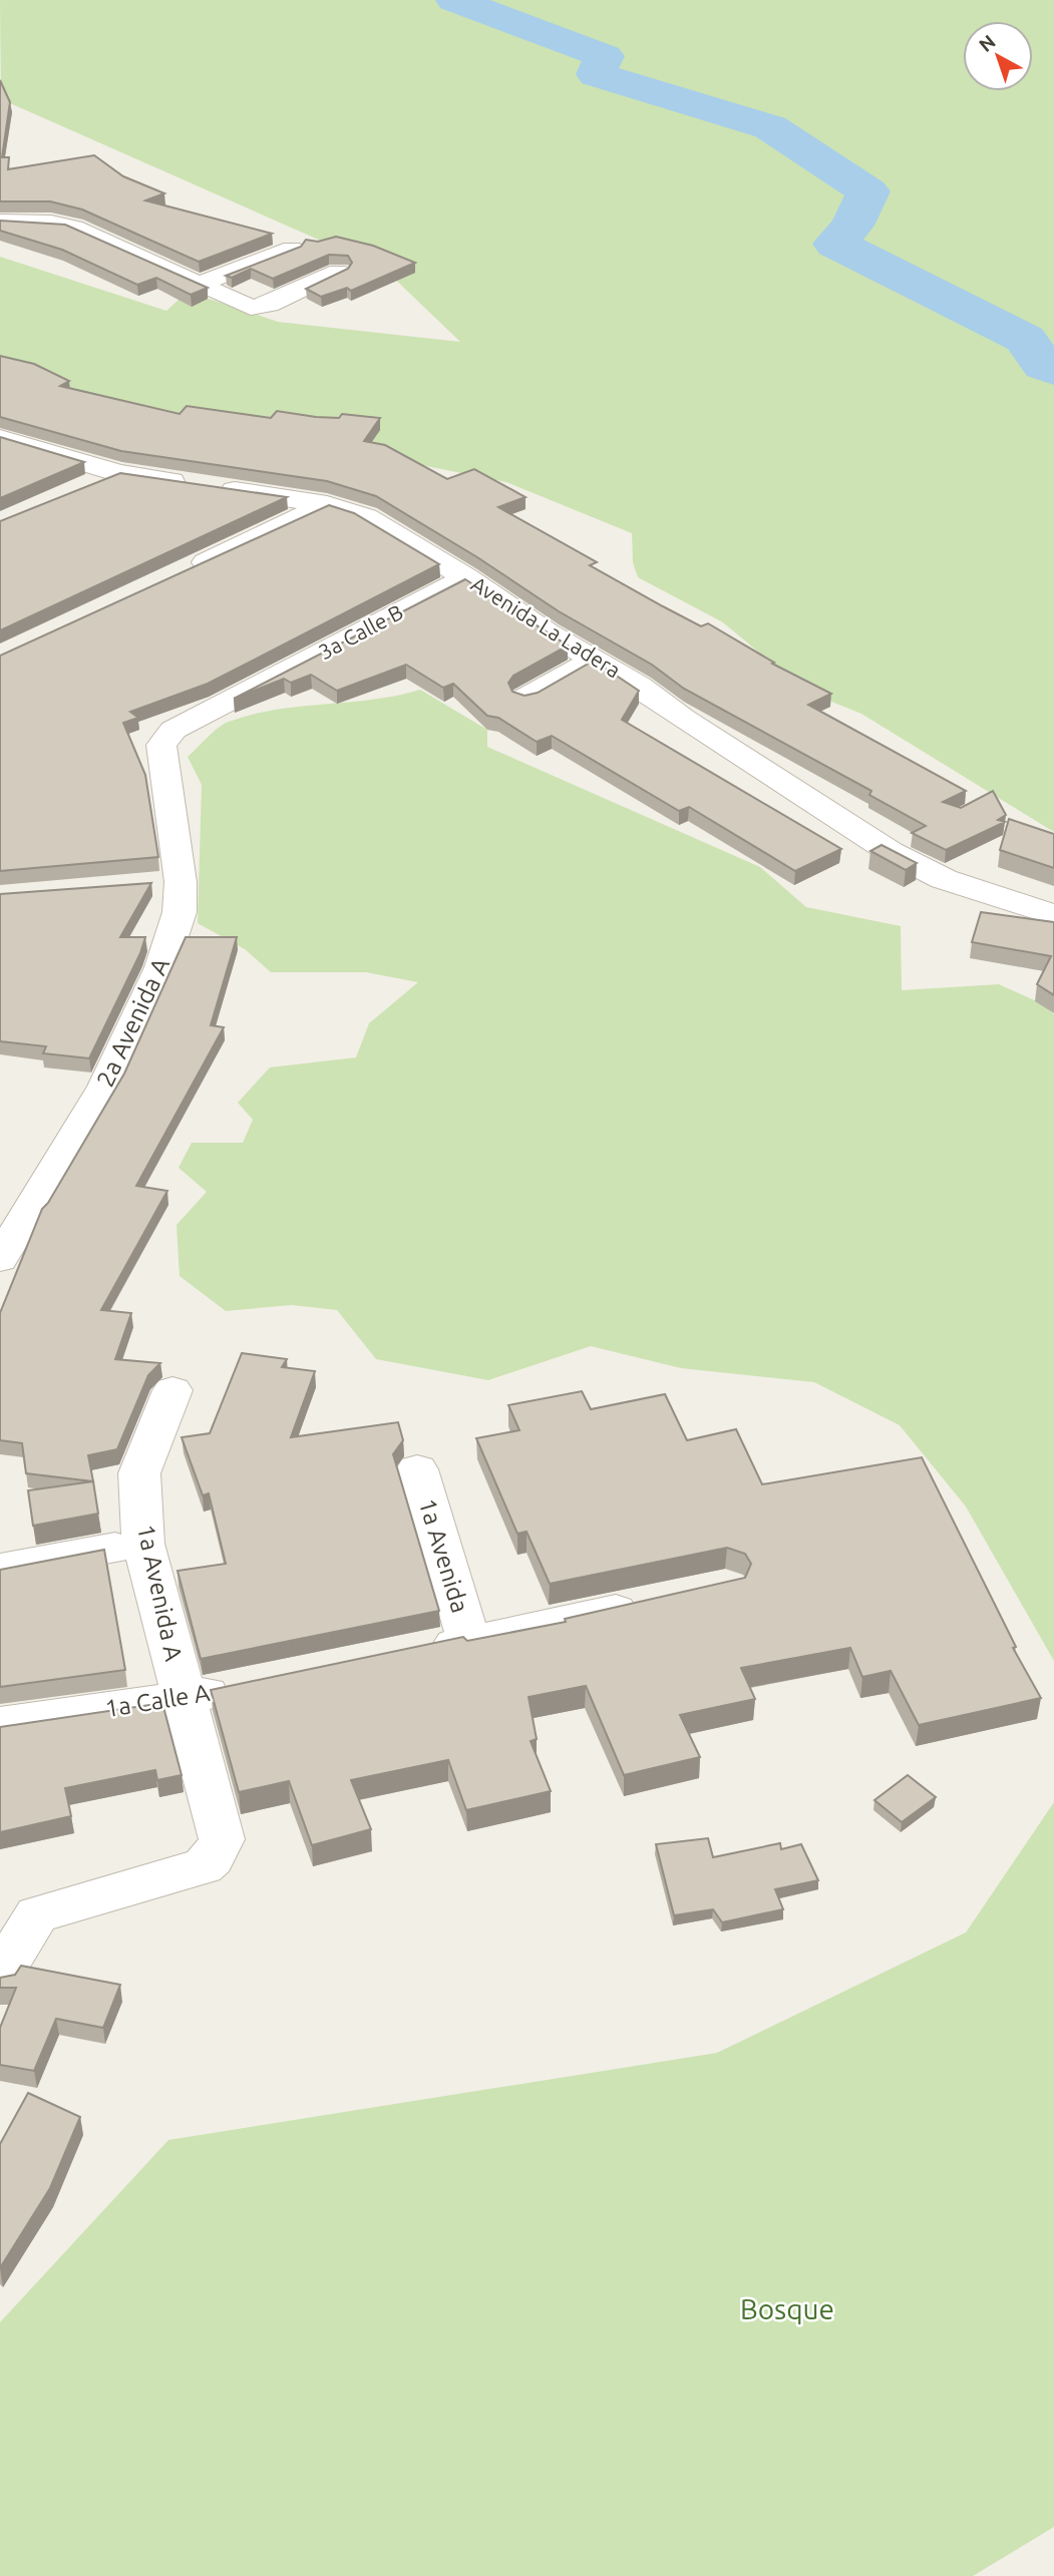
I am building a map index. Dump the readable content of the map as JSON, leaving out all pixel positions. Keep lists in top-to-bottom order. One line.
{"streets":{"street":["Avenida La Ladera","3a Calle B","2a Avenida A","1a Avenida","1a Avenida A","1a Calle A"]},"crossings":[["Avenida La Ladera","3a Calle B"],["3a Calle B","2a Avenida A"],["1a Avenida A","1a Calle A"]],"parks":["Bosque"],"north":"top left"}
